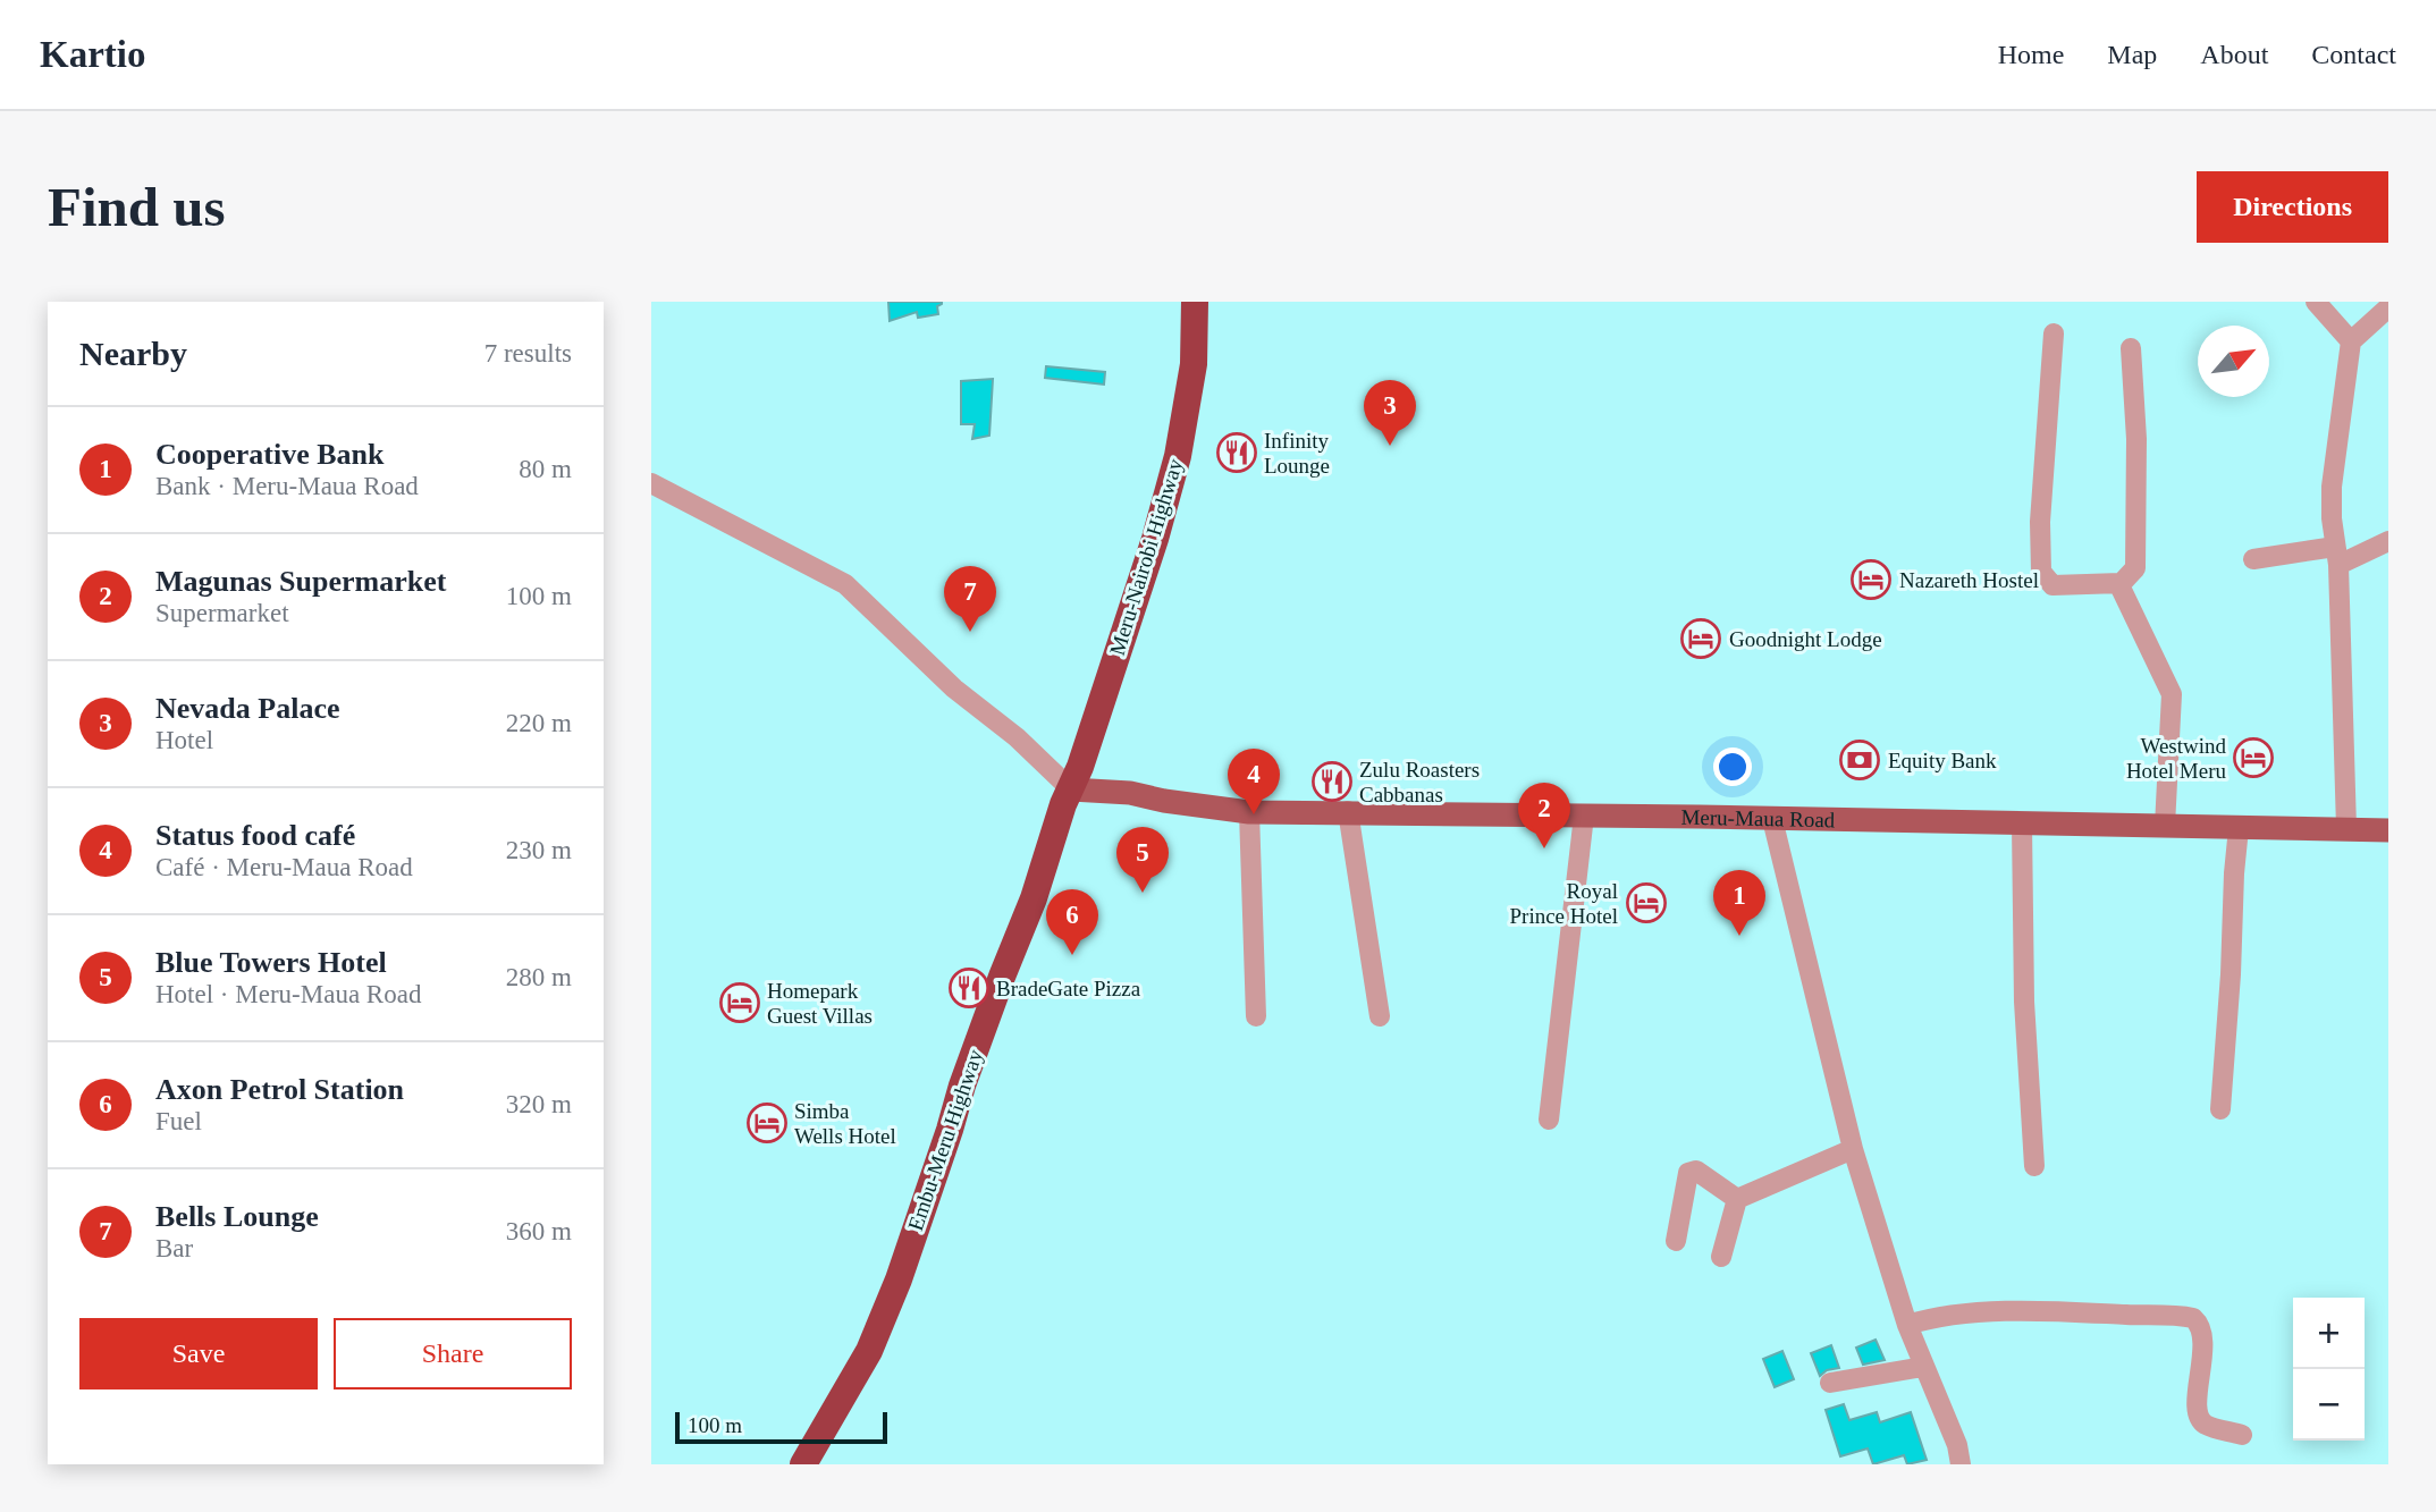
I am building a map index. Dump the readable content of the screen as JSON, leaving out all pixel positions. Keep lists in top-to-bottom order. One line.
{"streets":{"highway":["Meru-Nairobi Highway","Embu-Meru Highway"],"main road":["Meru-Maua Road"]},"crossings":[["Meru-Nairobi Highway","Meru-Maua Road"],["Meru-Nairobi Highway","Embu-Meru Highway"],["Meru-Maua Road","Embu-Meru Highway"]],"places":{"restaurant":["Infinity Lounge","Zulu Roasters Cabbanas","BradeGate Pizza"],"hotel":["Nazareth Hostel","Goodnight Lodge","Westwind Hotel Meru","Royal Prince Hotel","Homepark Guest Villas","Simba Wells Hotel"],"bank":["Equity Bank"]},"scale_bar":"100 m","north":"top right","page":{"header":"Kartio","nav":["Home","Map","About","Contact"],"buttons":["Directions",["Save","Share"]],"title":"Find us","heading":["Nearby","7 results"],"pins":["3","7","4","2","5","1","6"],"list":[{"mark":"1","name":"Cooperative Bank","note":"Bank · Meru-Maua Road","value":"80 m"},{"mark":"2","name":"Magunas Supermarket","note":"Supermarket","value":"100 m"},{"mark":"3","name":"Nevada Palace","note":"Hotel","value":"220 m"},{"mark":"4","name":"Status food café","note":"Café · Meru-Maua Road","value":"230 m"},{"mark":"5","name":"Blue Towers Hotel","note":"Hotel · Meru-Maua Road","value":"280 m"},{"mark":"6","name":"Axon Petrol Station","note":"Fuel","value":"320 m"},{"mark":"7","name":"Bells Lounge","note":"Bar","value":"360 m"}],"map_buttons":["+","−"],"scale":"100 m"}}
